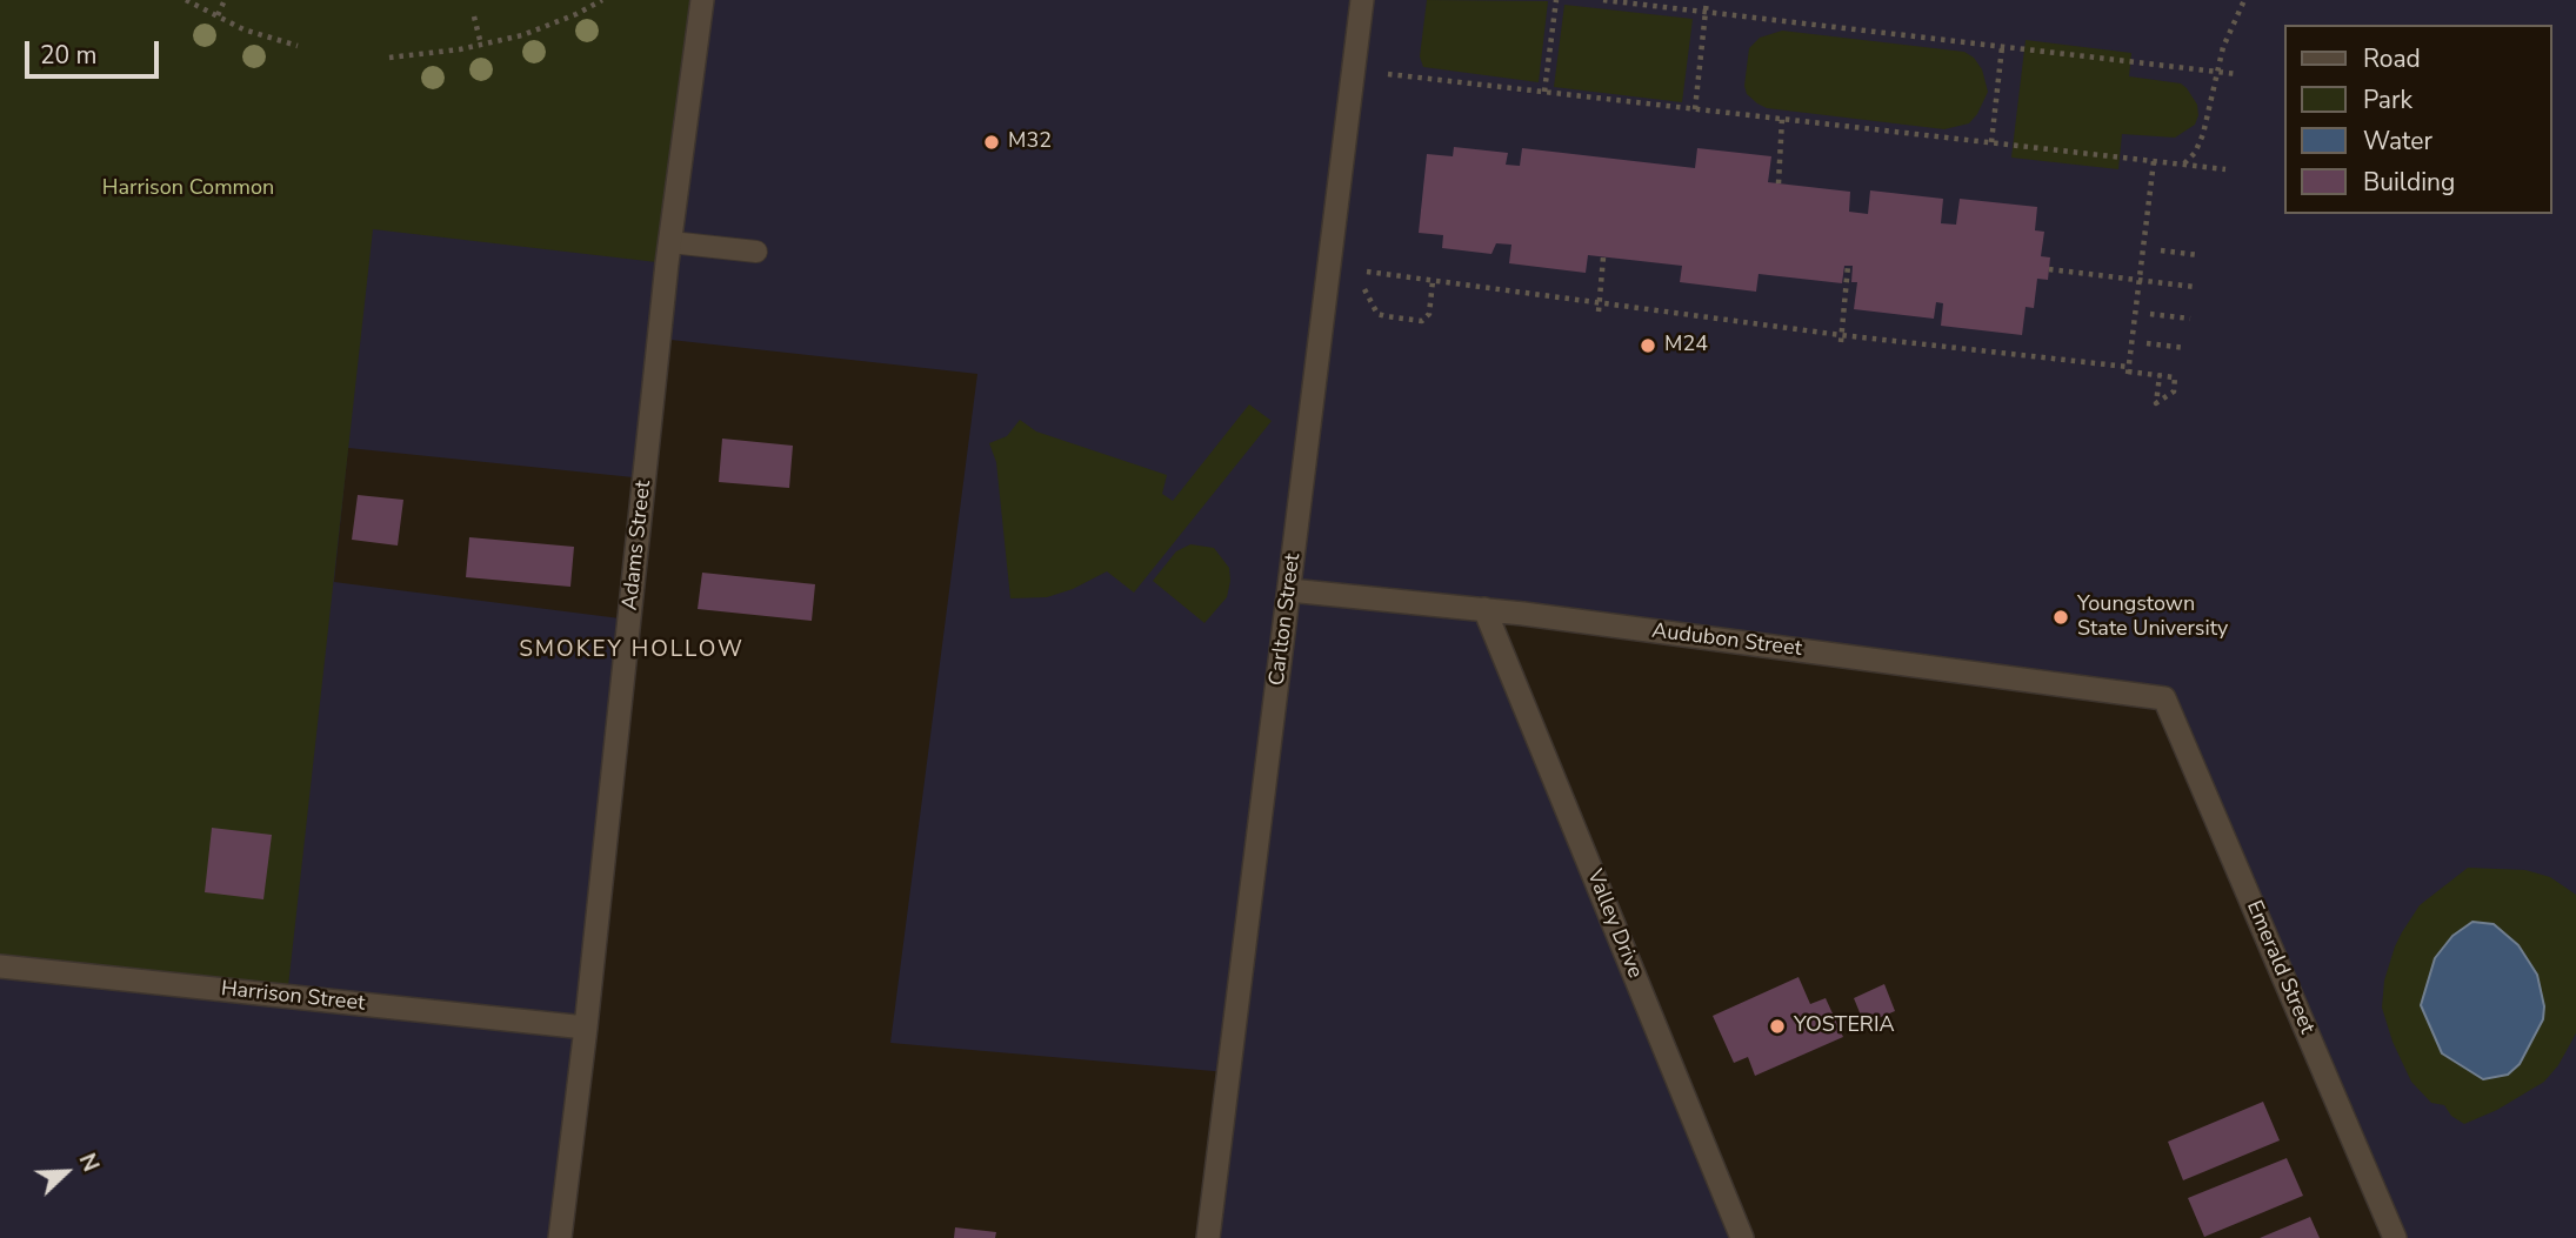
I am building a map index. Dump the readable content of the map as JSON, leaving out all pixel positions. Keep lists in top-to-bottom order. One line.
{"streets":{"street":["Adams Street","Carlton Street","Audubon Street","Valley Drive","Emerald Street","Harrison Street"]},"crossings":[["Adams Street","Harrison Street"],["Carlton Street","Audubon Street"],["Audubon Street","Valley Drive"],["Audubon Street","Emerald Street"]],"districts":["SMOKEY HOLLOW"],"parks":["Harrison Common"],"places":["M32","M24","Youngstown State University","YOSTERIA"],"legend":["Road","Park","Water","Building"],"scale_bar":"20 m","north":"top right"}
